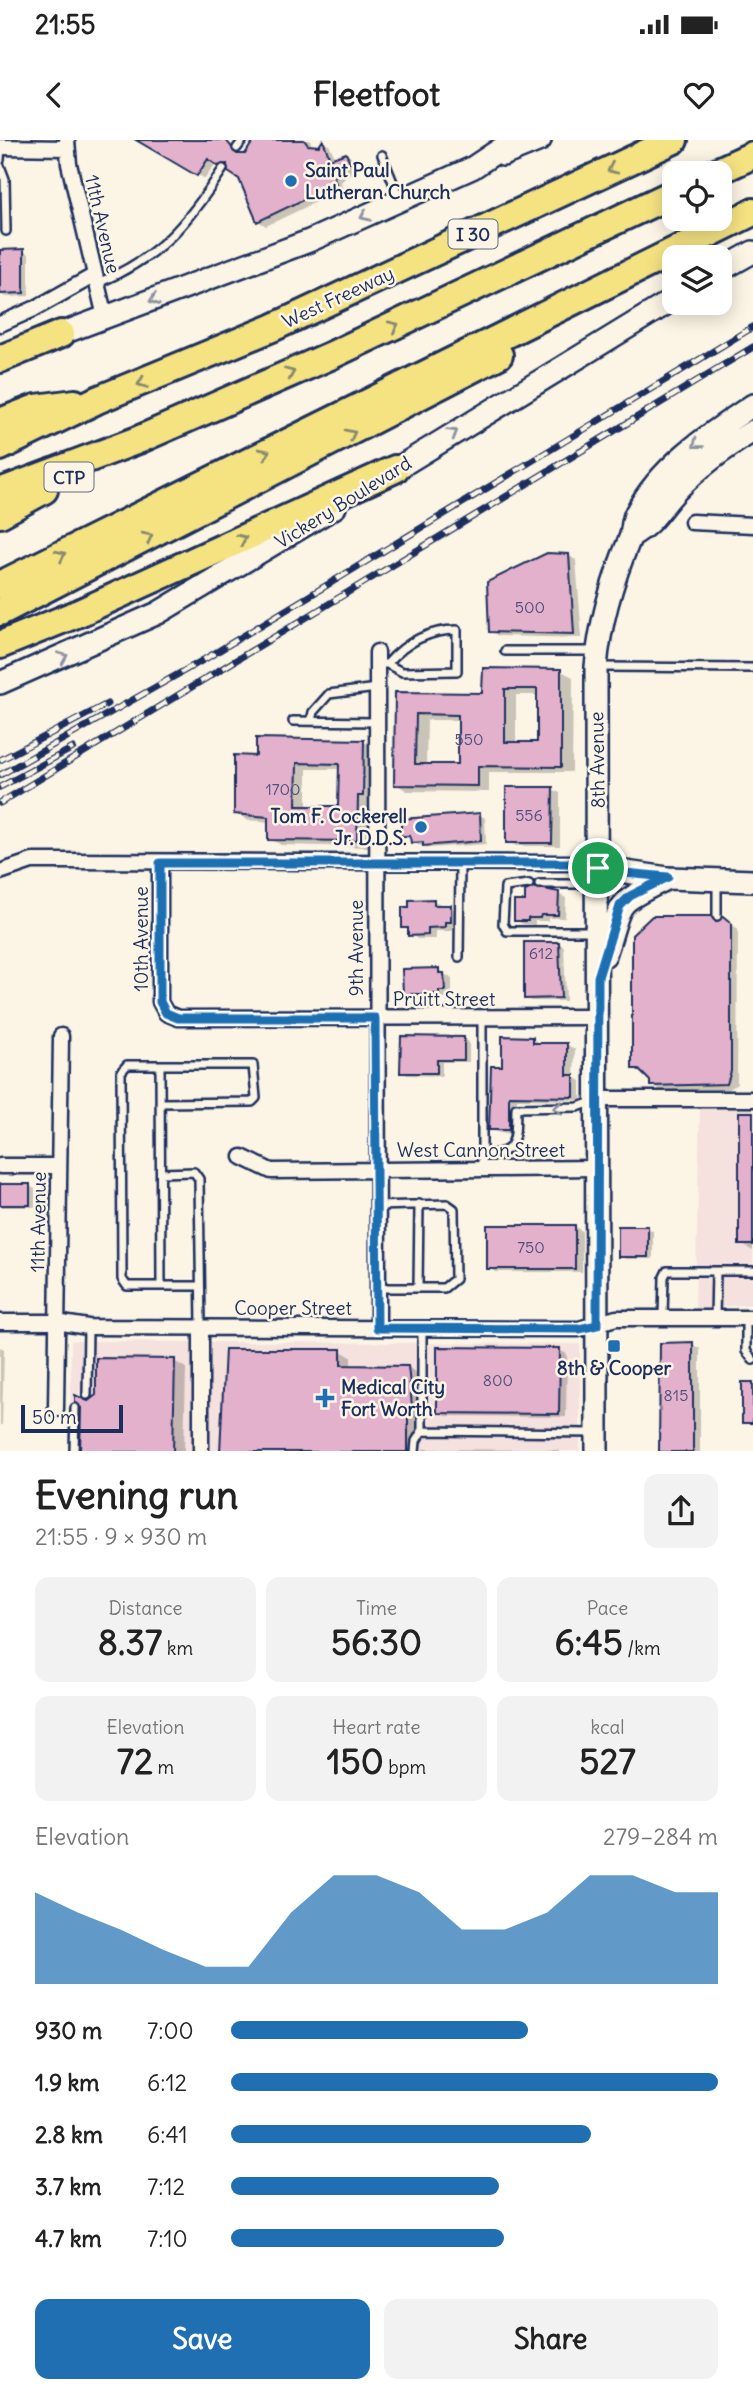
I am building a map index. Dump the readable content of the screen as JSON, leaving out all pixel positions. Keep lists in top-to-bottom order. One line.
{"streets":{"highway":["I 30","West Freeway","CTP"],"main road":["Vickery Boulevard","8th Avenue"],"street":["11th Avenue","10th Avenue","9th Avenue","Pruitt Street","West Cannon Street","Cooper Street"]},"crossings":[["11th Avenue","Cooper Street"],["I 30","CTP"],["8th Avenue","Pruitt Street"],["8th Avenue","West Cannon Street"],["8th Avenue","Cooper Street"],["10th Avenue","Pruitt Street"],["9th Avenue","Pruitt Street"],["9th Avenue","West Cannon Street"],["9th Avenue","Cooper Street"]],"one_way":["Vickery Boulevard"],"places":{"other":["Saint Paul Lutheran Church","Tom F. Cockerell Jr. D.D.S."],"transit":["8th & Cooper"],"health":["Medical City Fort Worth"]},"house_numbers":["500","550","1700","556","612","750","800","815"],"scale_bar":"50 m","page":{"status":"21:55","header":"Fleetfoot","scale":"50 m","heading":["Evening run","21:55 · 9 × 930 m"],"stats":[["Distance","8.37 km"],["Time","56:30"],["Pace","6:45 /km"],["Elevation","72 m"],["Heart rate","150 bpm"],["kcal","527"]],"chart":["Elevation","279–284 m"],"list":[{"name":"930 m","note":"7:00"},{"name":"1.9 km","note":"6:12"},{"name":"2.8 km","note":"6:41"},{"name":"3.7 km","note":"7:12"},{"name":"4.7 km","note":"7:10"}],"buttons":["Save","Share"]}}
